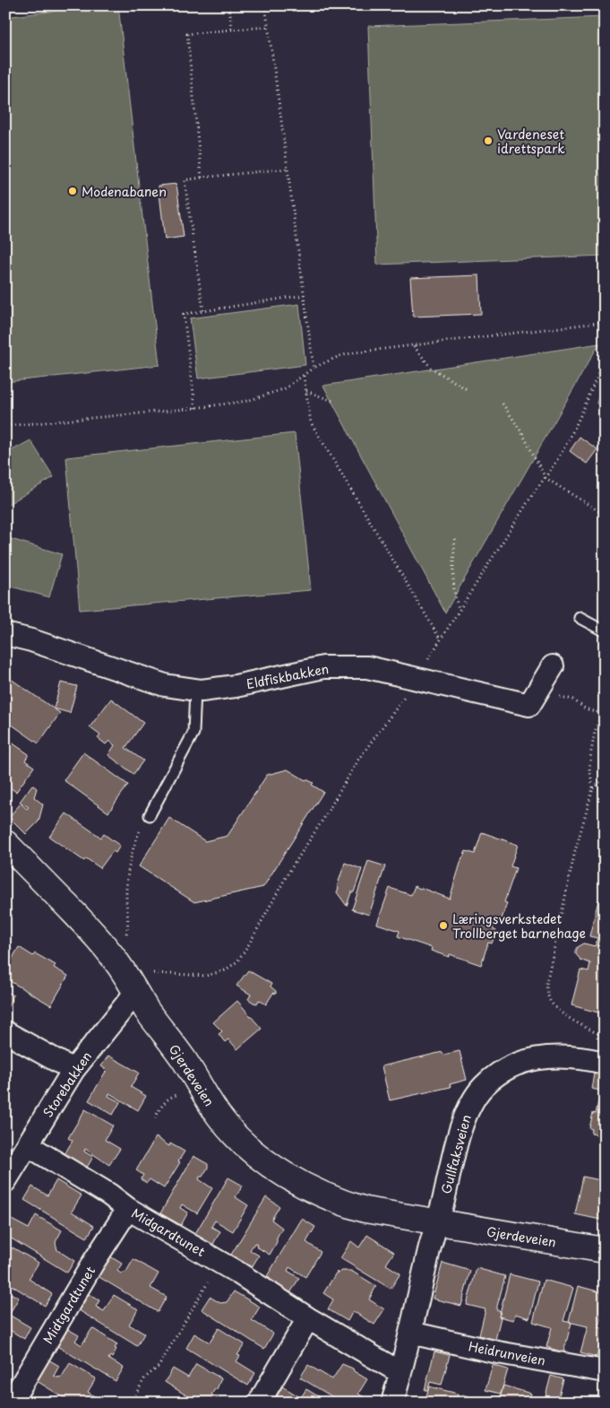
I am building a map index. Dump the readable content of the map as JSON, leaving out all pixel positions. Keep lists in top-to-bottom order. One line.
{"streets":{"street":["Eldfiskbakken","Gjerdeveien","Storebakken","Gullfaksveien","Midgardtunet","Midtgardtunet","Heidrunveien"]},"crossings":[["Gjerdeveien","Storebakken"],["Gjerdeveien","Gullfaksveien"],["Storebakken","Midgardtunet"],["Midgardtunet","Midtgardtunet"]],"places":["Vardeneset idrettspark","Modenabanen","Læringsverkstedet Trollberget barnehage"]}
